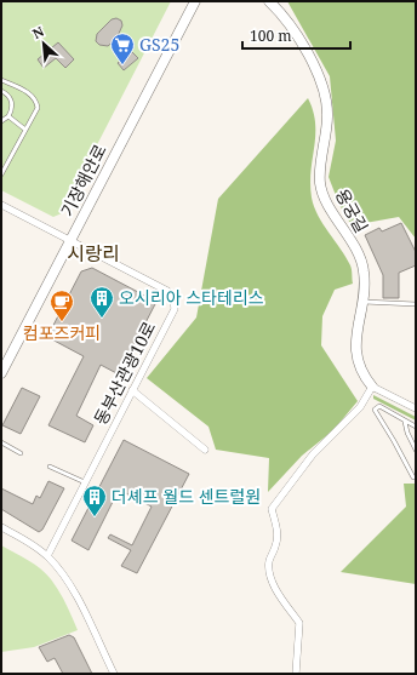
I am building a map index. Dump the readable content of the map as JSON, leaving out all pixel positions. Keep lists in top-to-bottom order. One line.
{"streets":{"main road":["기장해안로","용궁길"],"street":["동부산관광10로"]},"crossings":[["기장해안로","동부산관광10로"]],"districts":["시랑리"],"places":{"supermarket":["GS25"],"building":["오시리아 스타테리스","더셰프 월드 센트럴원"],"cafe":["컴포즈커피"]},"scale_bar":"100 m","north":"top left"}
